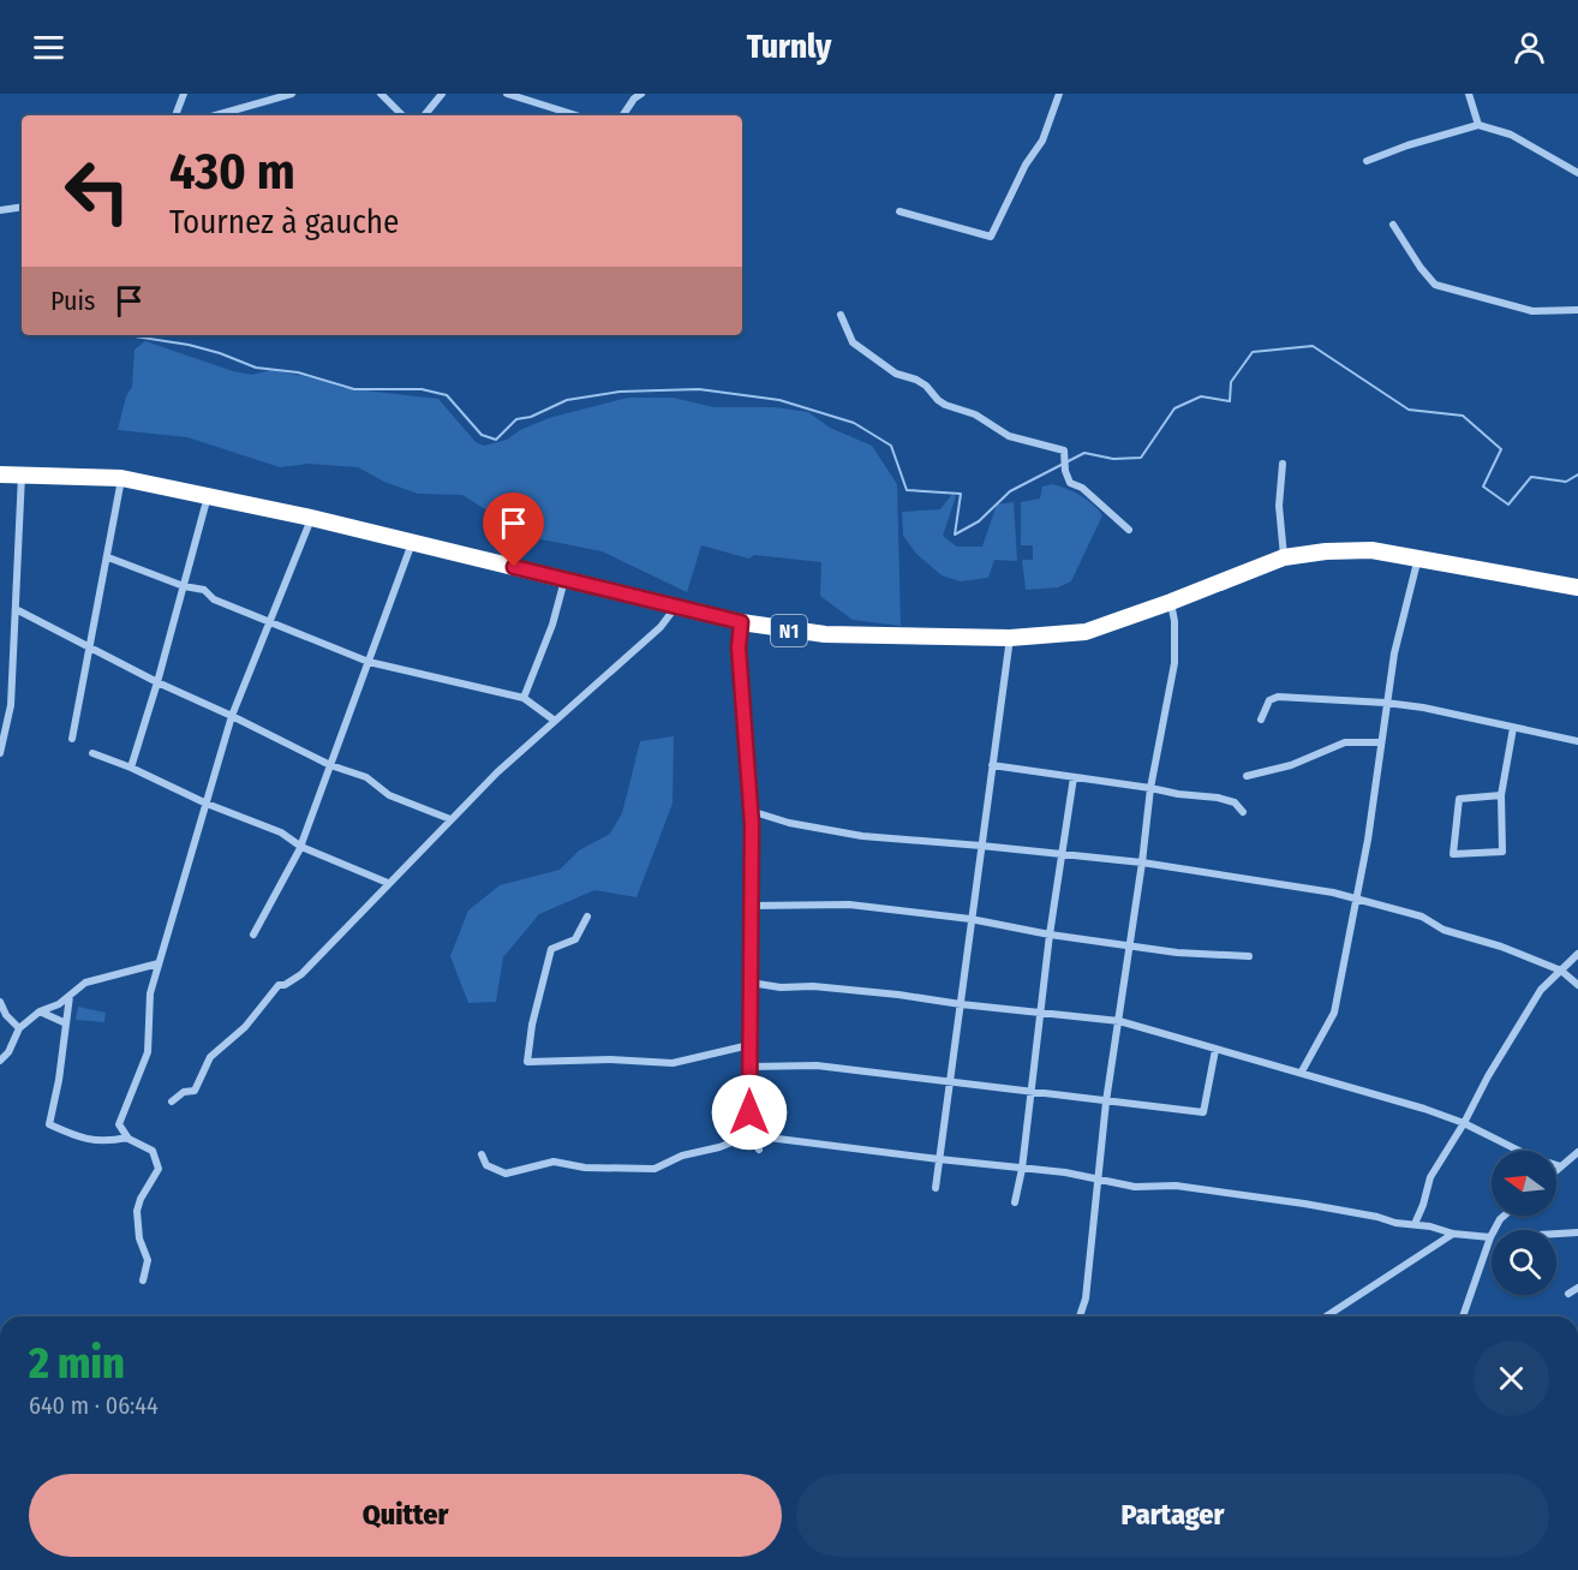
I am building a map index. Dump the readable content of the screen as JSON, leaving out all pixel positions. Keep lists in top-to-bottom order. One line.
{"streets":{"highway":["N1"]},"north":"left","page":{"header":"Turnly","turn":["430 m","Tournez à gauche"],"then":"Puis","heading":["2 min","640 m · 06:44"],"buttons":["Quitter","Partager"]}}
